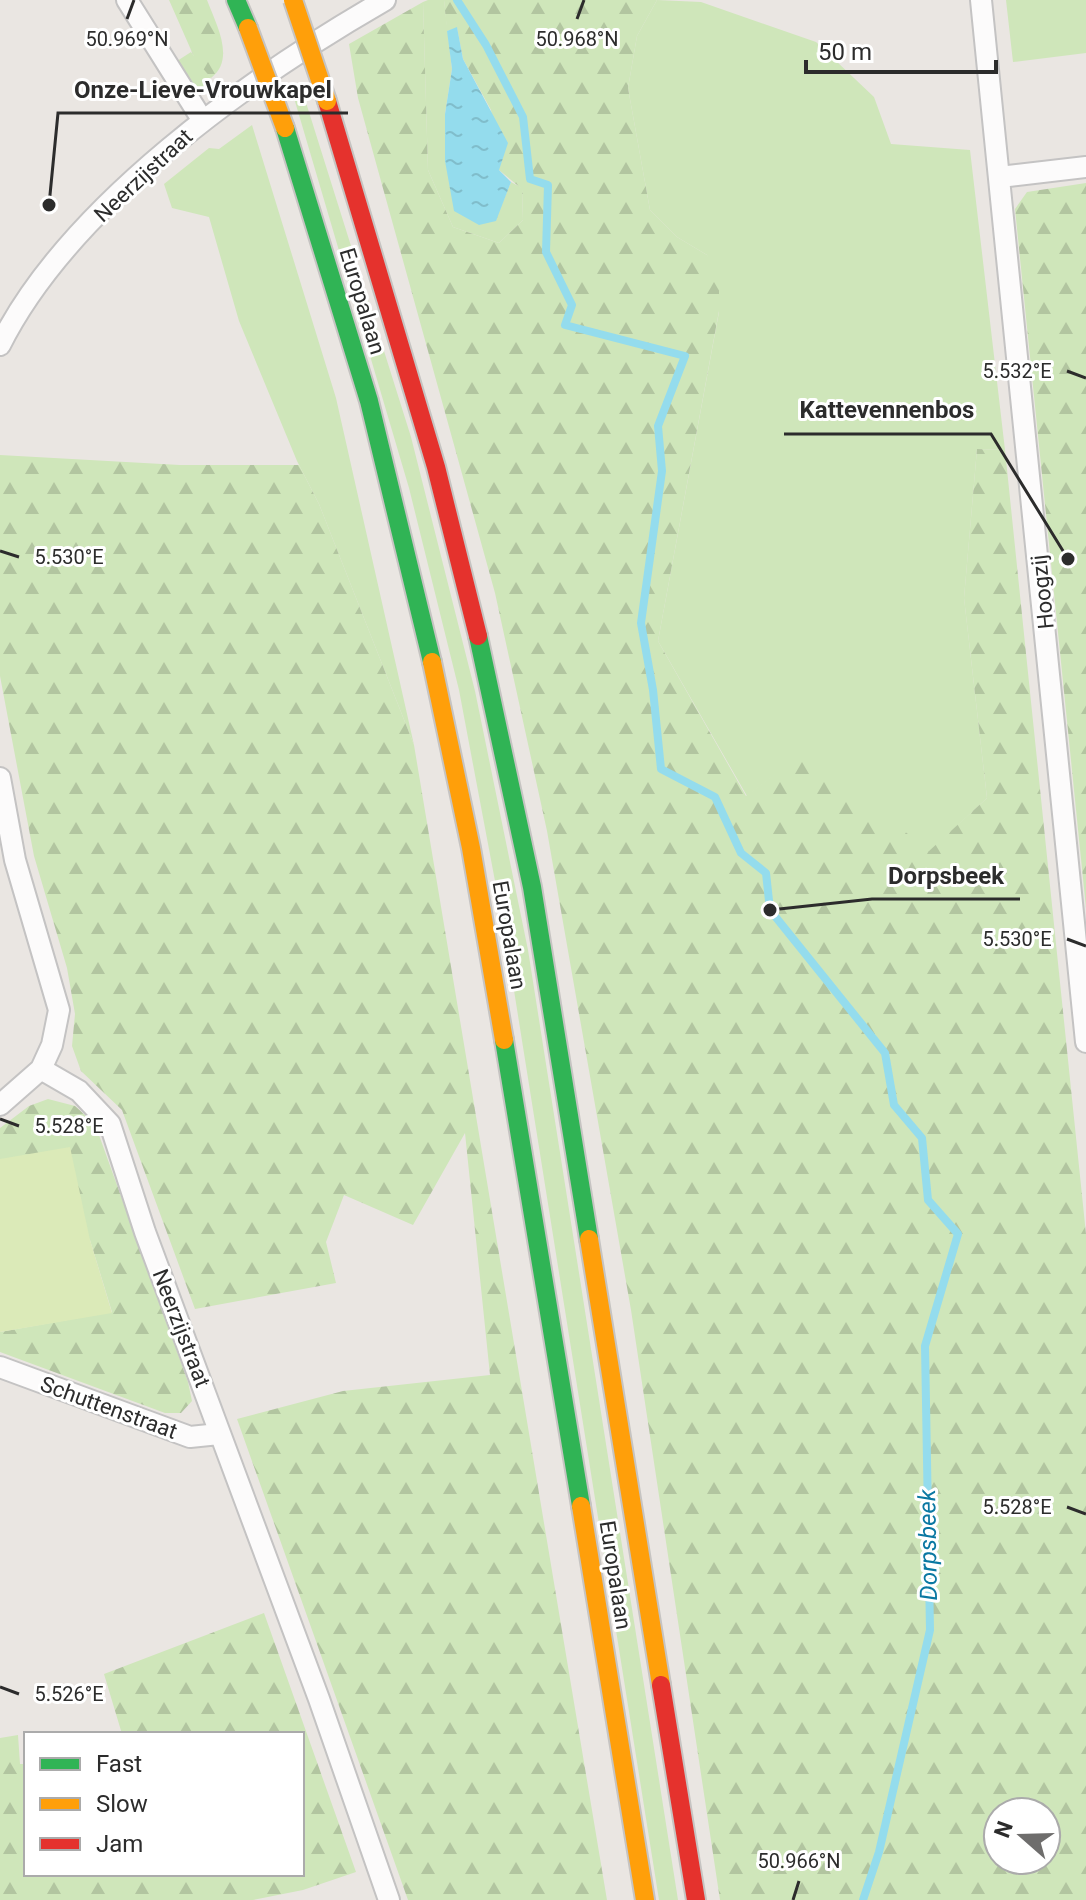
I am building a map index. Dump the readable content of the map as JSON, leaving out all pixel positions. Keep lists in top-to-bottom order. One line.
{"streets":{"highway":["Europalaan"],"street":["Neerzijstraat","Hoogzij","Schuttenstraat"]},"crossings":[["Neerzijstraat","Schuttenstraat"]],"water":["Dorpsbeek"],"places":["Onze-Lieve-Vrouwkapel","Kattevennenbos","Dorpsbeek"],"legend":["Fast","Slow","Jam"],"scale_bar":"50 m","north":"left","coordinates":["50.969°N","50.968°N","5.532°E","5.530°E","5.528°E","5.526°E","50.966°N"]}
